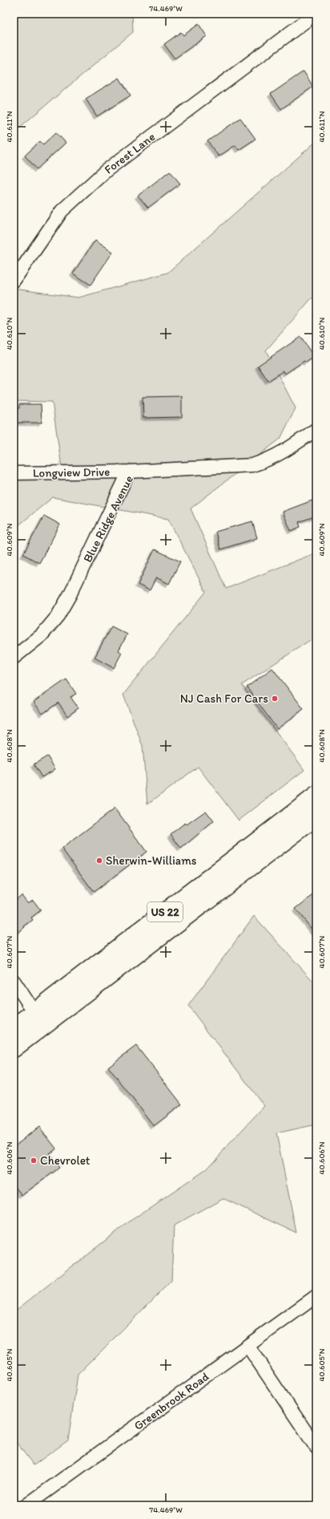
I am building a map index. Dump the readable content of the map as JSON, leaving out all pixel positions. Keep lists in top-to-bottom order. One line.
{"streets":{"highway":["US 22"],"street":["Forest Lane","Longview Drive","Blue Ridge Avenue","Greenbrook Road"]},"crossings":[["Longview Drive","Blue Ridge Avenue"]],"places":["NJ Cash For Cars","Sherwin-Williams","Chevrolet"],"coordinates":["74.469°W","40.611°N","40.610°N","40.609°N","40.608°N","40.607°N","40.606°N","40.605°N"]}
